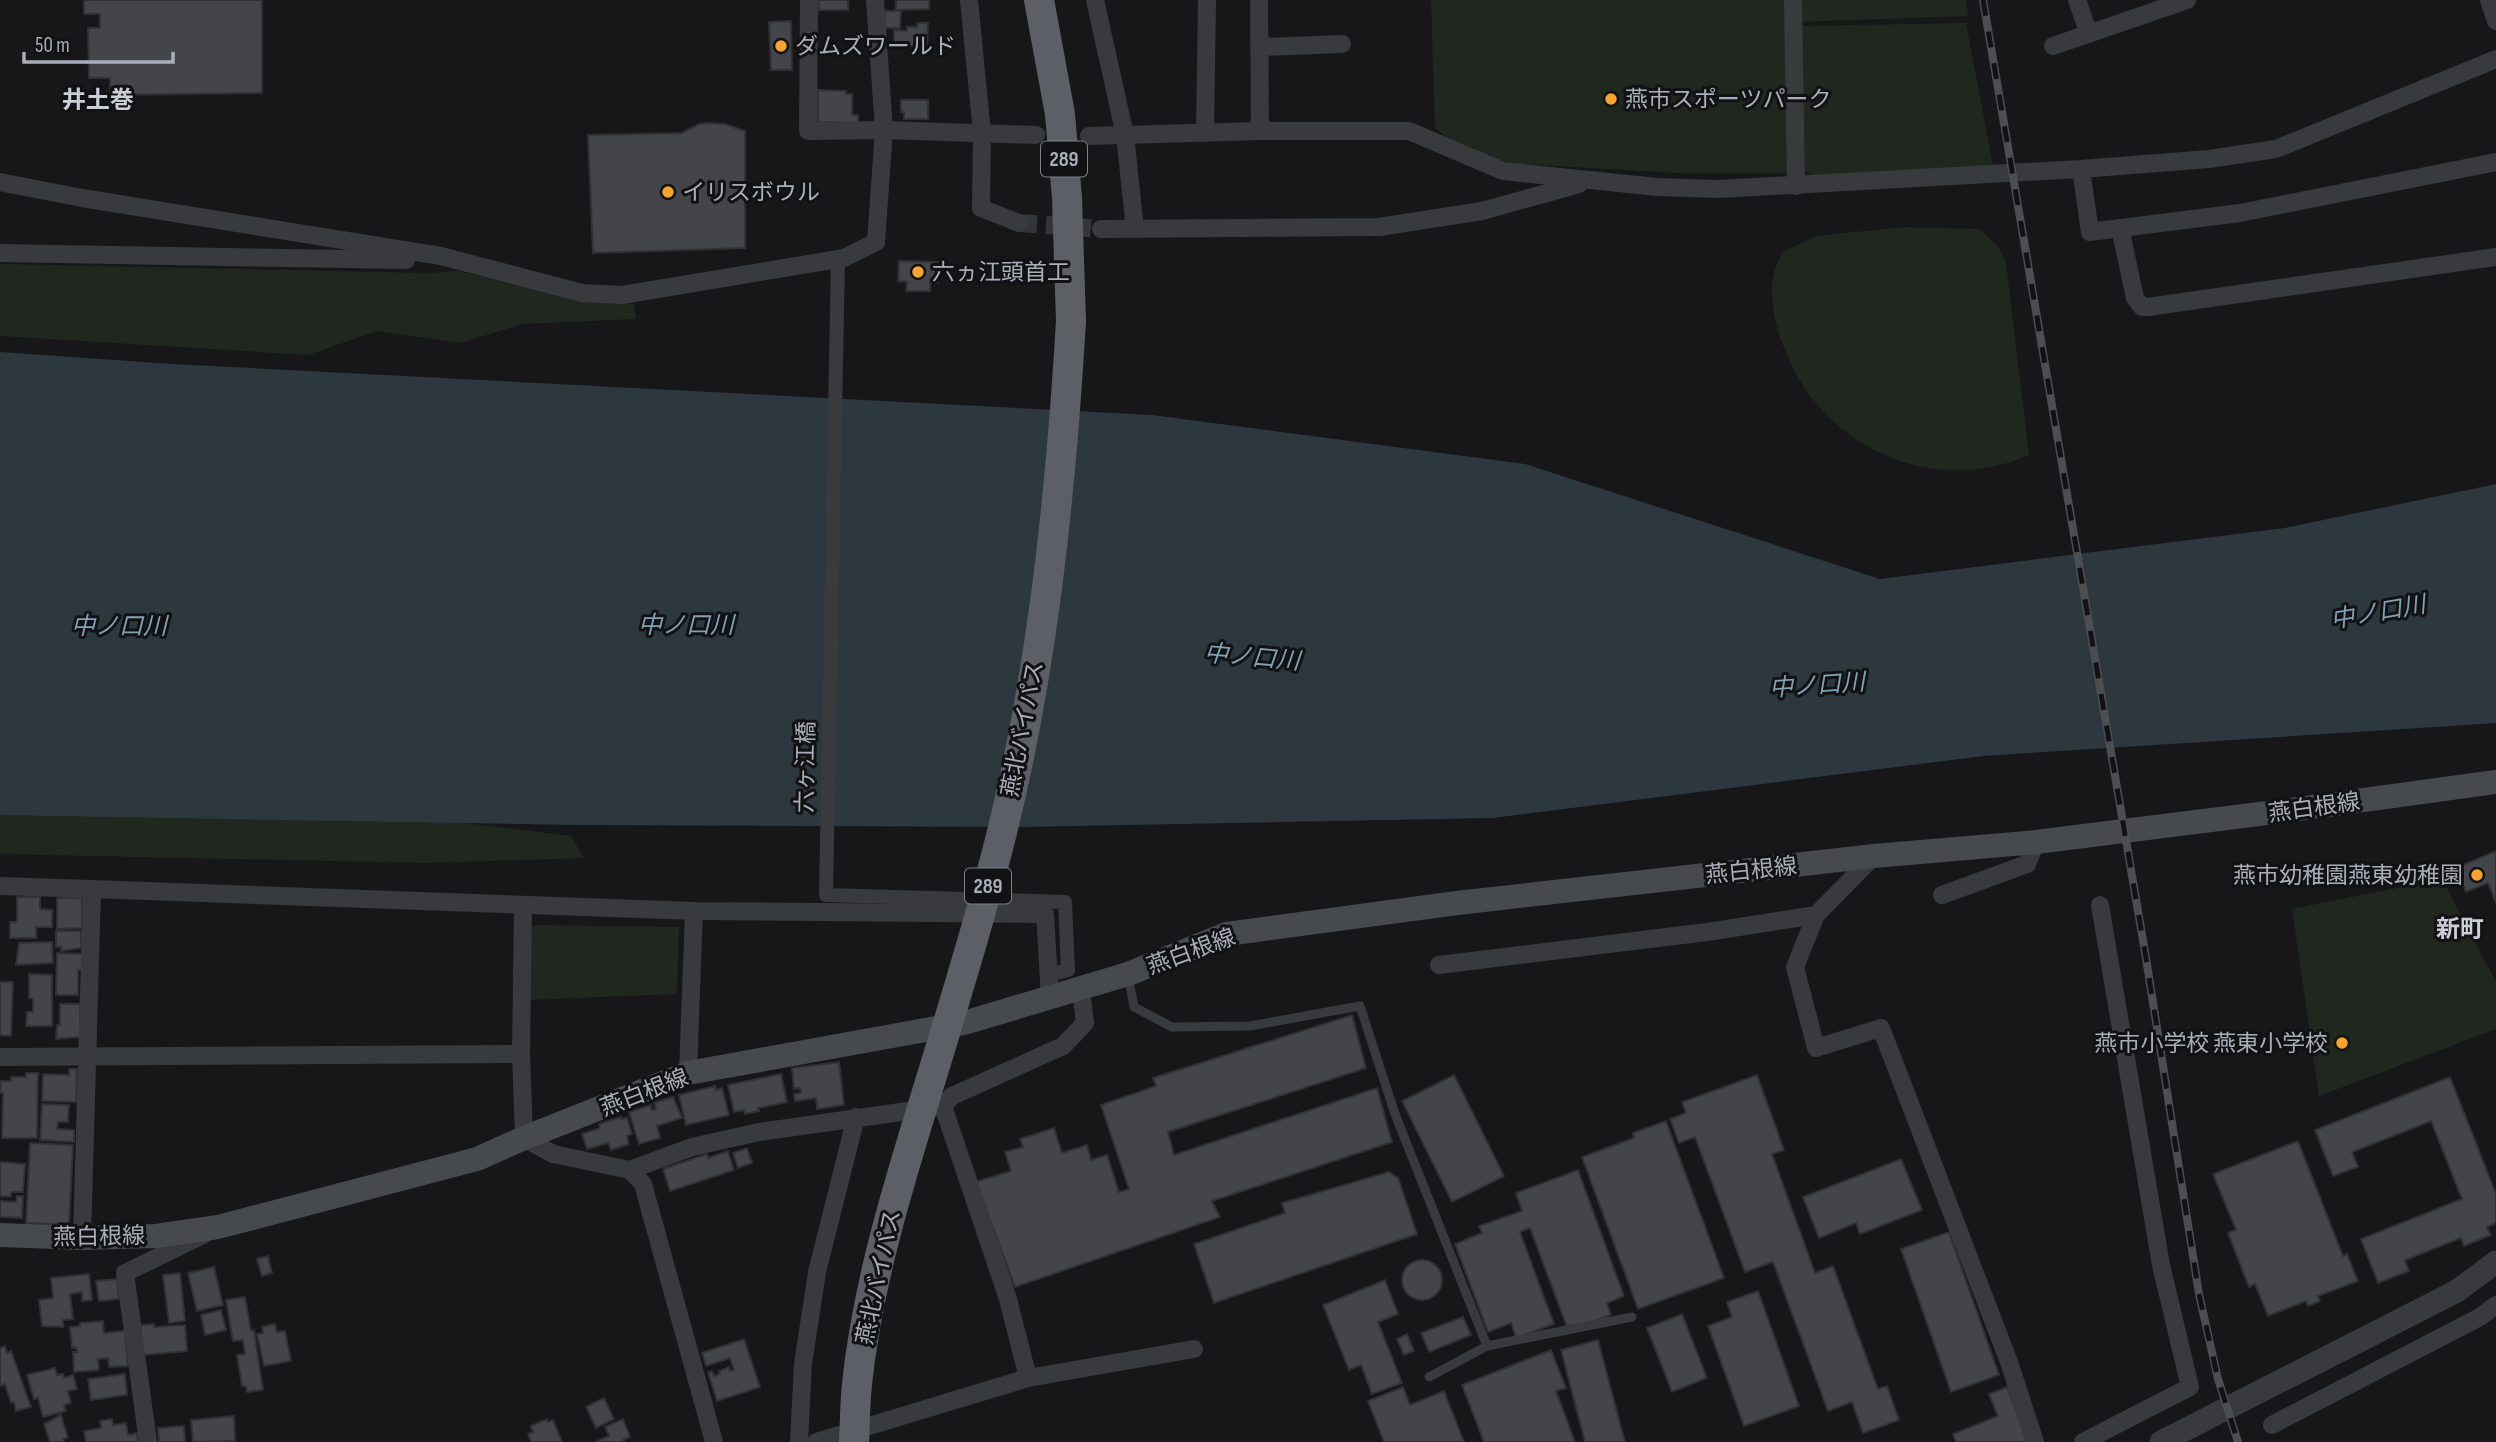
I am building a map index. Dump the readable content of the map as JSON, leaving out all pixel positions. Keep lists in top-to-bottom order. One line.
{"streets":{"highway":["289","燕北バイパス"],"main road":["燕白根線"],"street":["六ヶ江橋"]},"crossings":[["六ヶ江橋","燕白根線"]],"districts":["井土巻","新町"],"water":["中ノ口川"],"places":["ダムズワールド","燕市スポーツパーク","イリスボウル","六ヵ江頭首工","燕市幼稚園燕東幼稚園","燕市小学校 燕東小学校"],"scale_bar":"50 m"}
